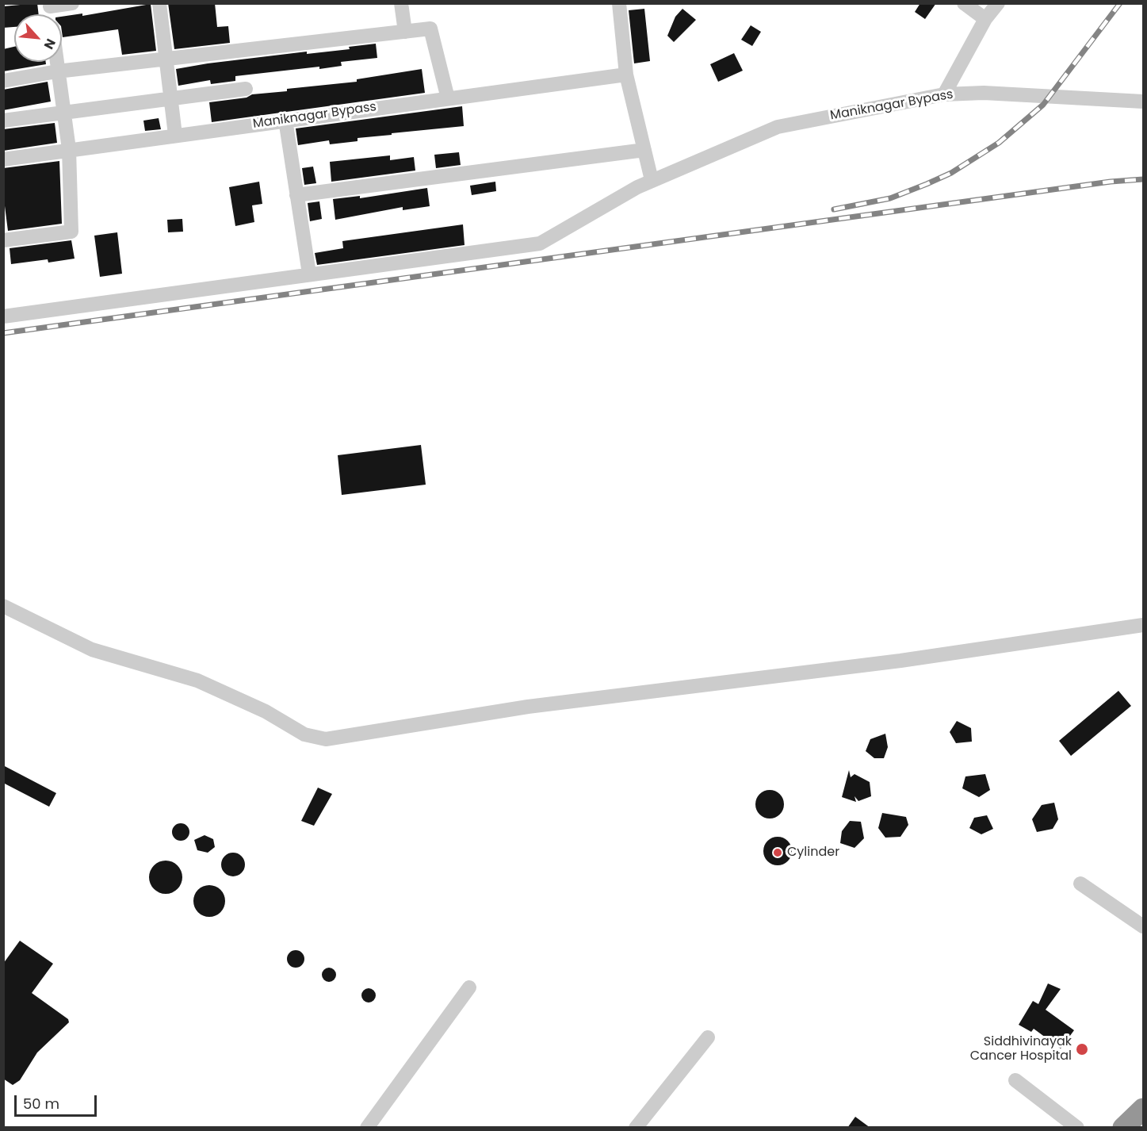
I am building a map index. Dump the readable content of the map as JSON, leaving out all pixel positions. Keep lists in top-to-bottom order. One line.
{"streets":{"street":["Maniknagar Bypass"]},"places":["Cylinder","Siddhivinayak Cancer Hospital"],"scale_bar":"50 m","north":"bottom right"}
